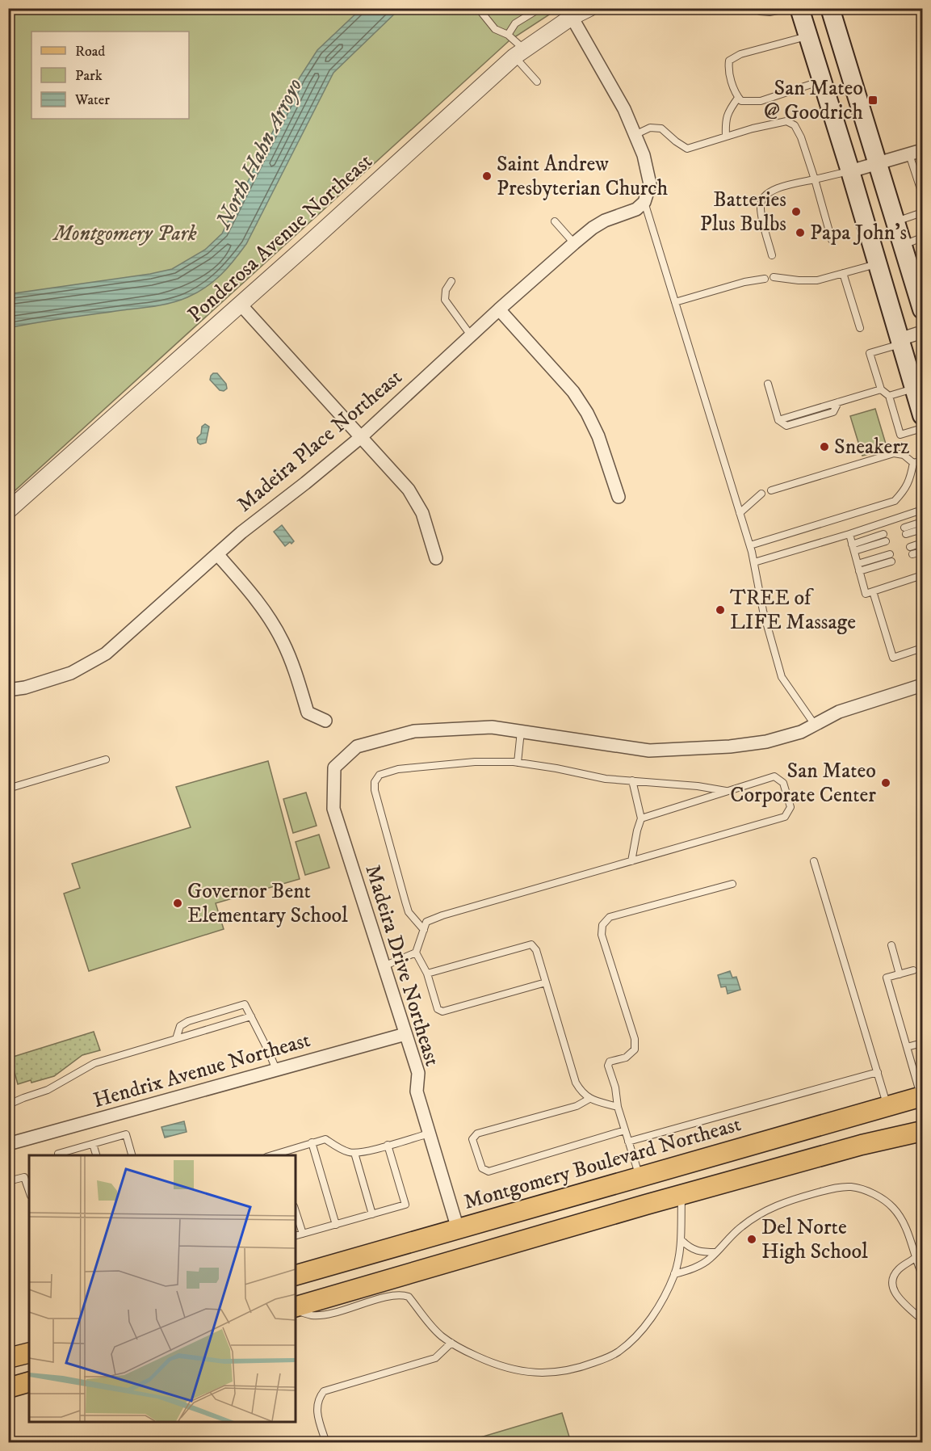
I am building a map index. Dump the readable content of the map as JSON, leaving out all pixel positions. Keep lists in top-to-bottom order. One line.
{"streets":{"main road":["Montgomery Boulevard Northeast"],"street":["Ponderosa Avenue Northeast","Madeira Place Northeast","Madeira Drive Northeast","Hendrix Avenue Northeast"]},"crossings":[["Madeira Drive Northeast","Hendrix Avenue Northeast"],["Madeira Drive Northeast","Montgomery Boulevard Northeast"]],"water":["North Hahn Arroyo"],"parks":["Montgomery Park"],"places":{"transit":["San Mateo @ Goodrich"],"other":["Saint Andrew Presbyterian Church","Batteries Plus Bulbs","Papa John's","Sneakerz","TREE of LIFE Massage","San Mateo Corporate Center","Governor Bent Elementary School","Del Norte High School"]},"legend":["Road","Park","Water"]}
